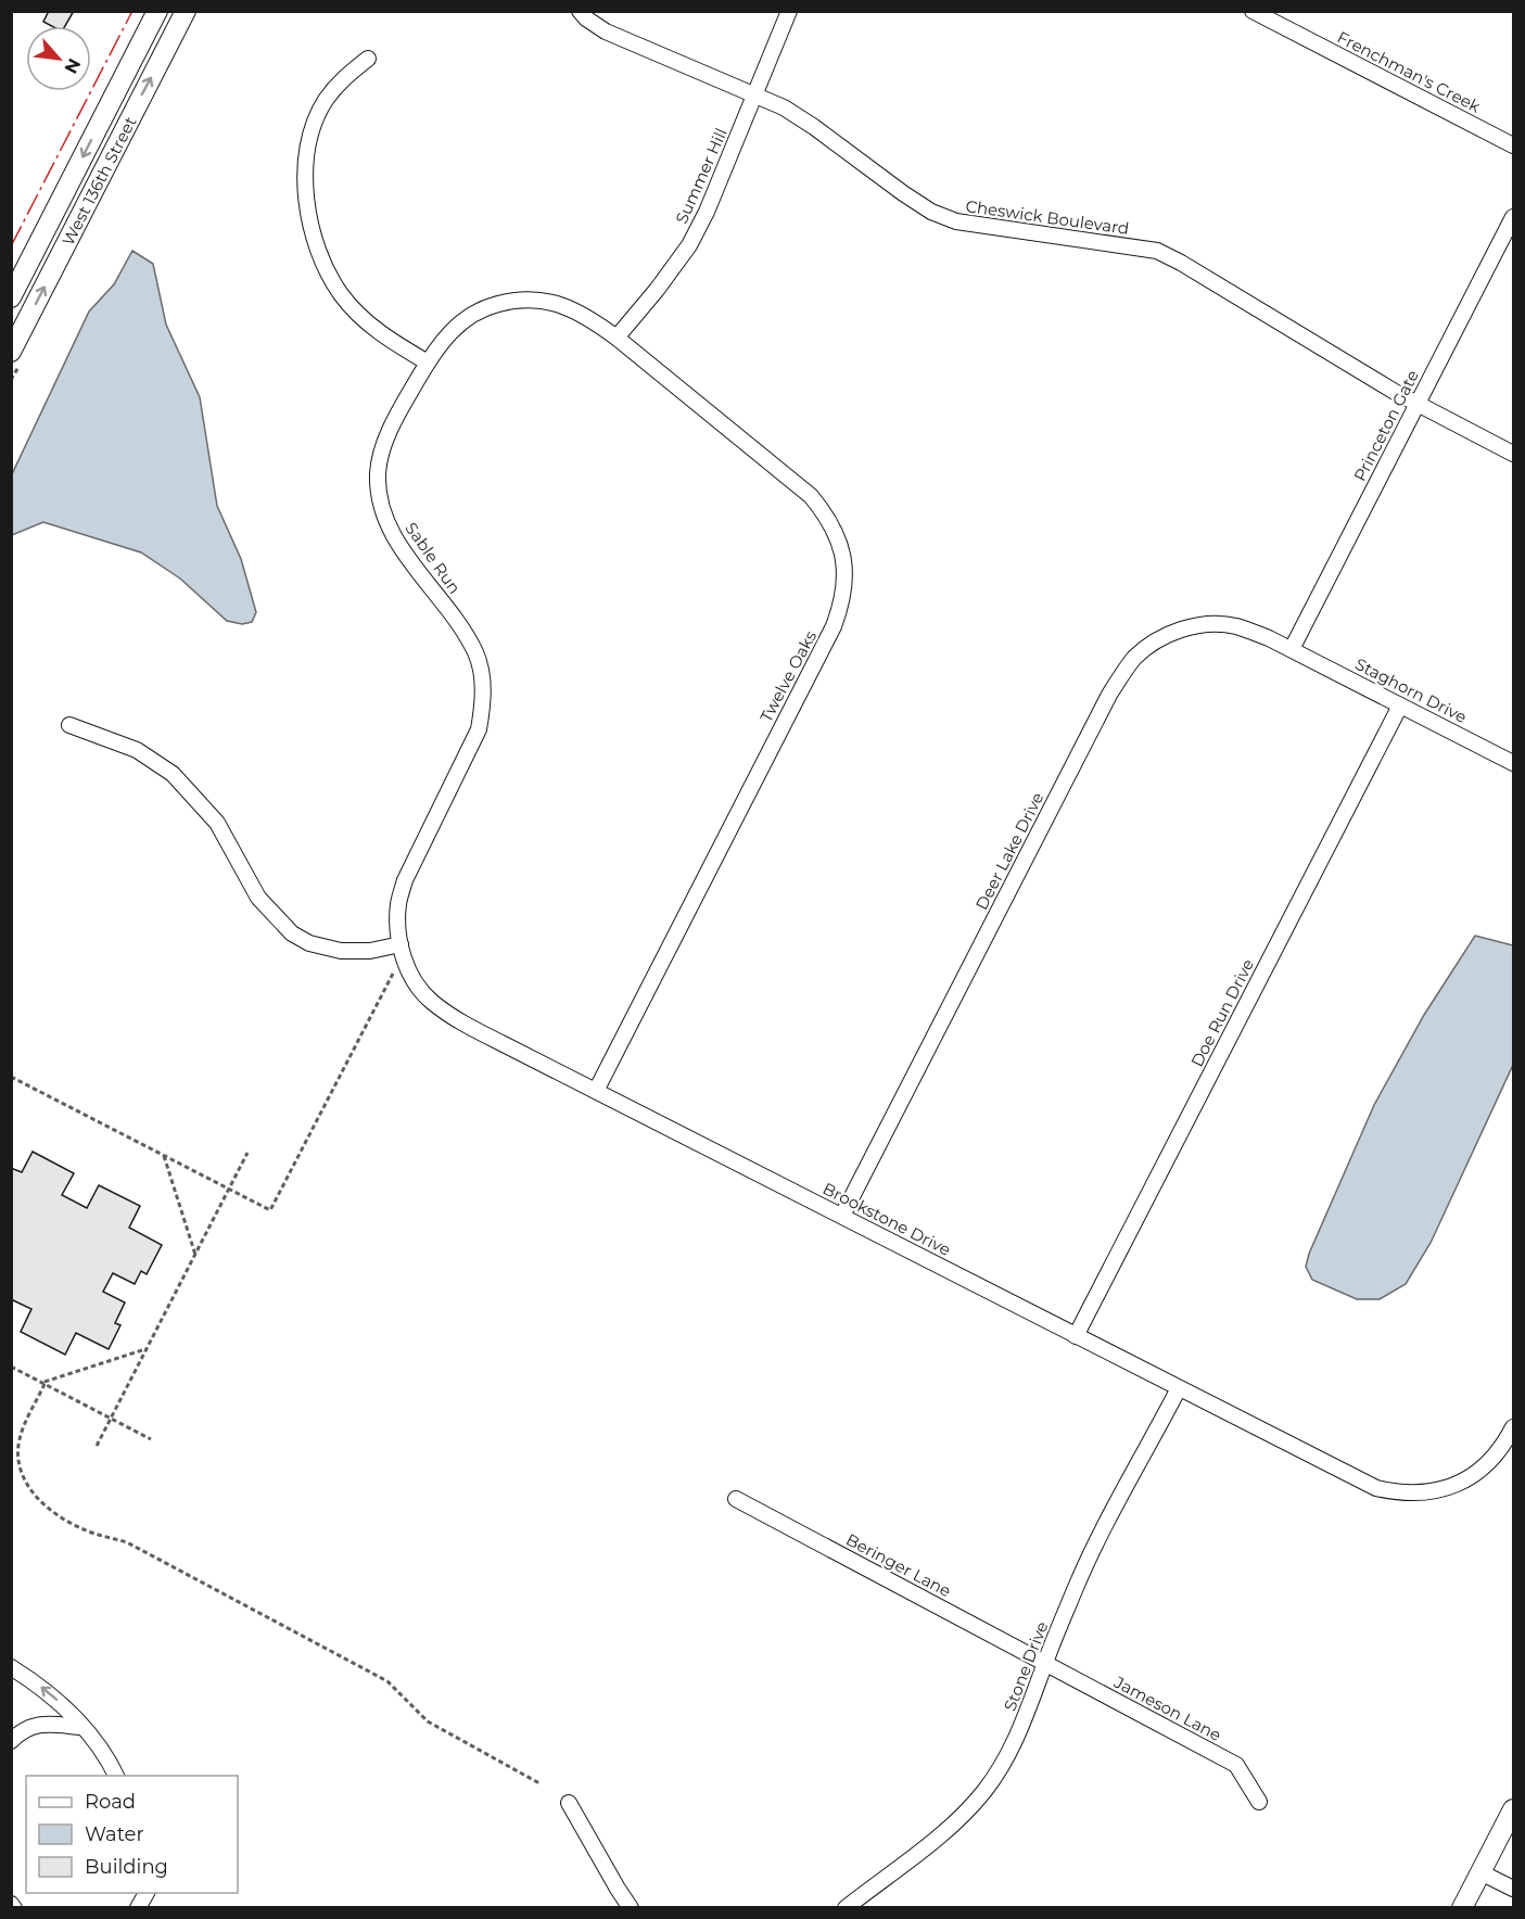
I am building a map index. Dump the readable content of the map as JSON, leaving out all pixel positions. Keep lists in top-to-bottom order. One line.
{"streets":{"street":["Frenchman's Creek","Summer Hill","West 136th Street","Cheswick Boulevard","Princeton Gate","Sable Run","Twelve Oaks","Staghorn Drive","Deer Lake Drive","Doe Run Drive","Brookstone Drive","Beringer Lane","Stone Drive","Jameson Lane"]},"crossings":[["Summer Hill","Cheswick Boulevard"],["Summer Hill","Sable Run"],["Summer Hill","Twelve Oaks"],["Cheswick Boulevard","Princeton Gate"],["Princeton Gate","Staghorn Drive"],["Princeton Gate","Deer Lake Drive"],["Sable Run","Twelve Oaks"],["Sable Run","Brookstone Drive"],["Twelve Oaks","Brookstone Drive"],["Staghorn Drive","Deer Lake Drive"],["Staghorn Drive","Doe Run Drive"],["Deer Lake Drive","Brookstone Drive"],["Doe Run Drive","Brookstone Drive"],["Brookstone Drive","Stone Drive"],["Beringer Lane","Stone Drive"],["Beringer Lane","Jameson Lane"],["Stone Drive","Jameson Lane"]],"legend":["Road","Water","Building"],"north":"bottom right"}
